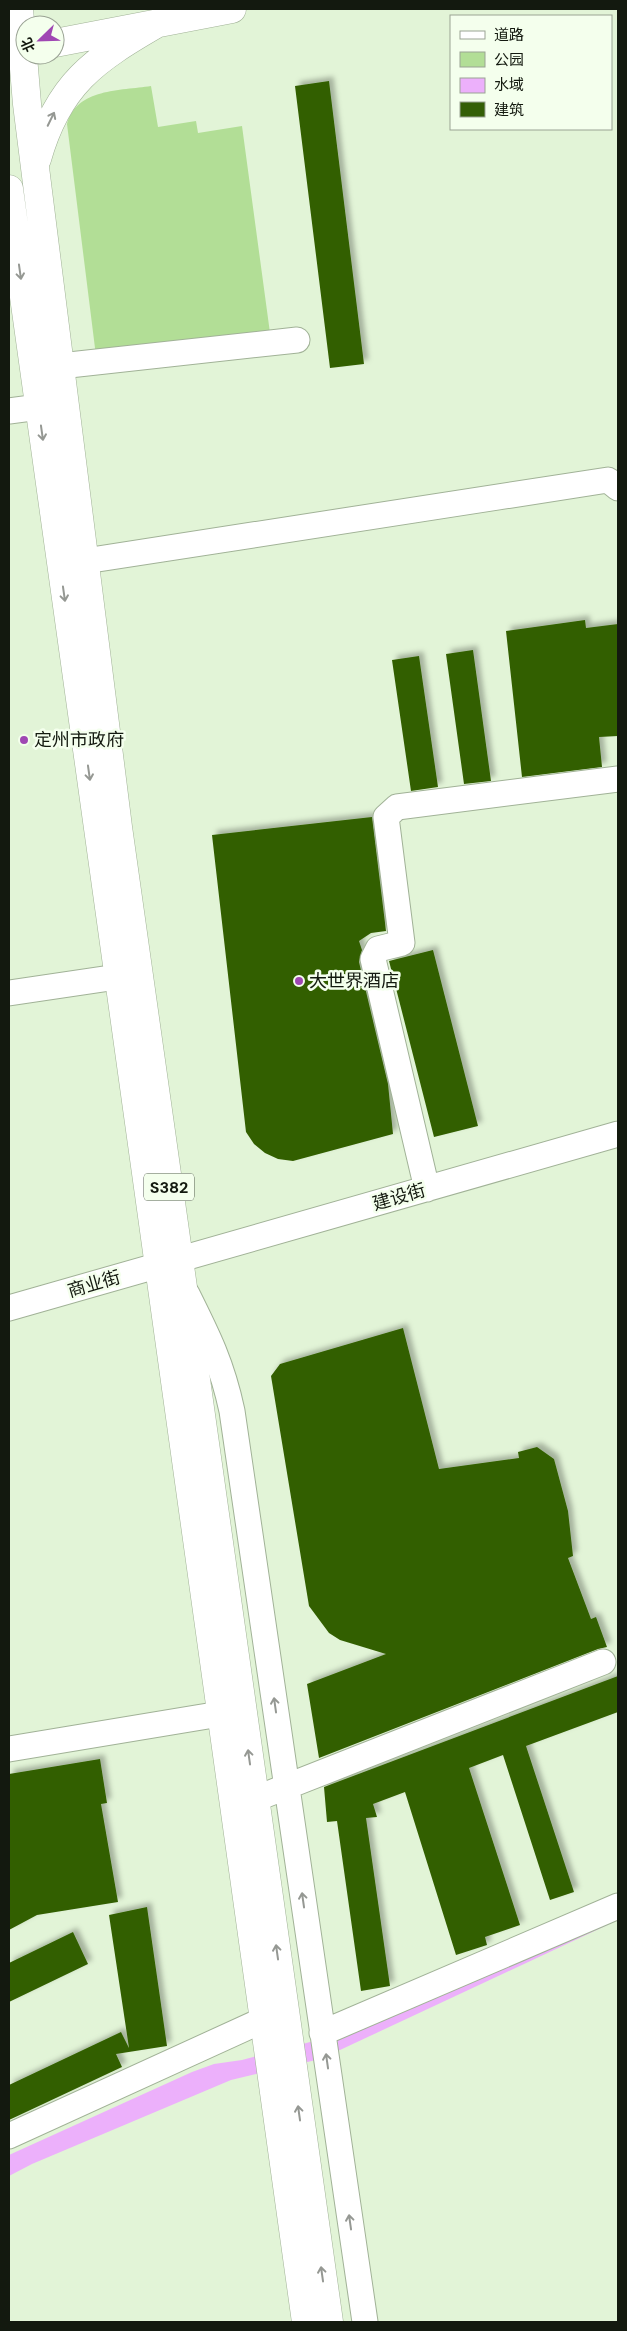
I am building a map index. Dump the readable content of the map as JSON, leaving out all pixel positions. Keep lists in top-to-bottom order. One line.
{"streets":{"main road":["S382"],"street":["建设街","商业街"]},"crossings":[["S382","建设街"],["S382","商业街"],["建设街","商业街"]],"places":["定州市政府","大世界酒店"],"legend":["道路","公园","水域","建筑"],"north":"bottom left"}
